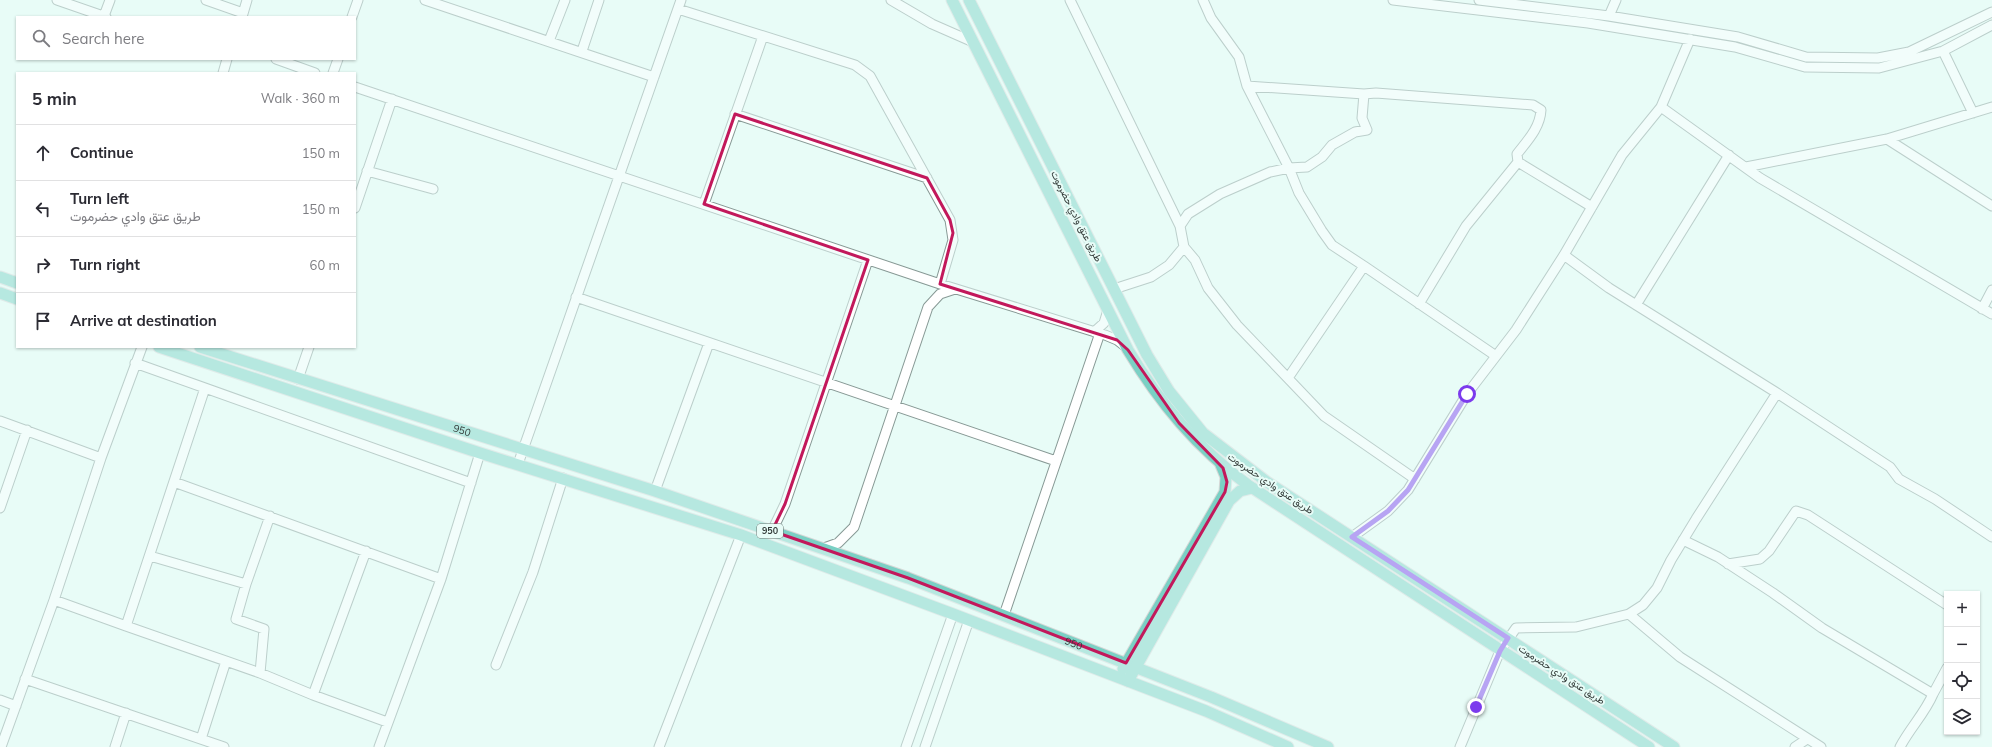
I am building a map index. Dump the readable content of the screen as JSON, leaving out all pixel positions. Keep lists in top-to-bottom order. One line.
{"streets":{"main road":["طريق عتق وادي حضرموت","950"]},"page":{"search":"Search here","heading":["5 min","Walk · 360 m"],"list":[["Continue","150 m"],["Turn left","طريق عتق وادي حضرموت","150 m"],["Turn right","60 m"],"Arrive at destination"],"map_buttons":["+","−"]}}
